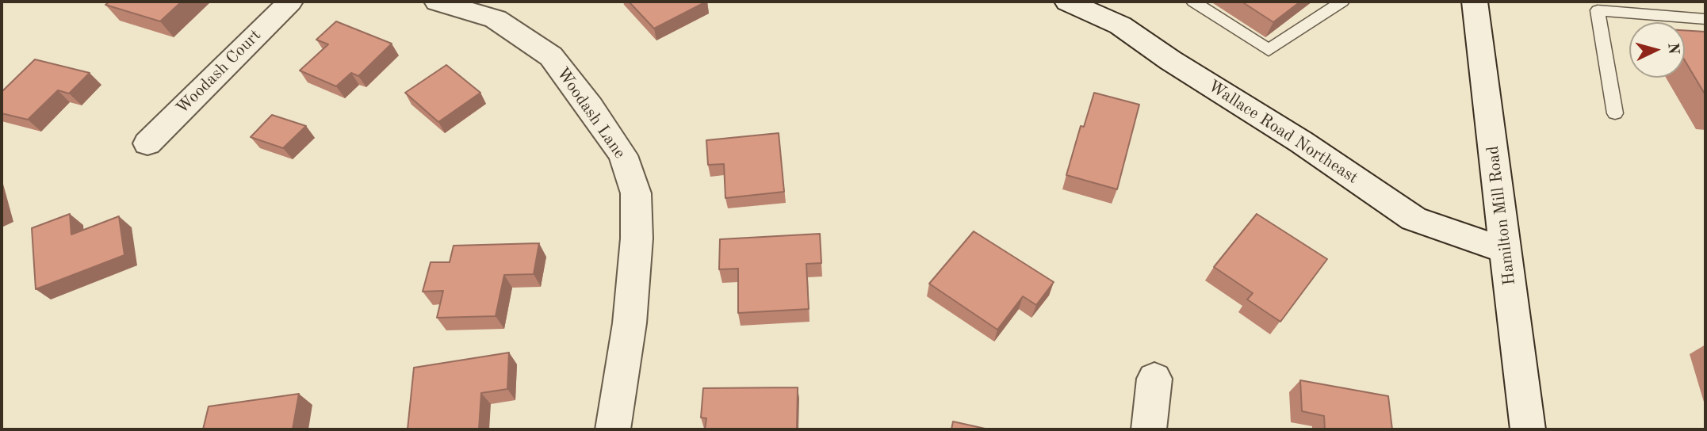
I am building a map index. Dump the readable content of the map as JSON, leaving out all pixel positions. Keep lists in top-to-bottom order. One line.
{"streets":{"street":["Woodash Court","Woodash Lane","Wallace Road Northeast","Hamilton Mill Road"]},"crossings":[["Wallace Road Northeast","Hamilton Mill Road"]],"north":"right"}
